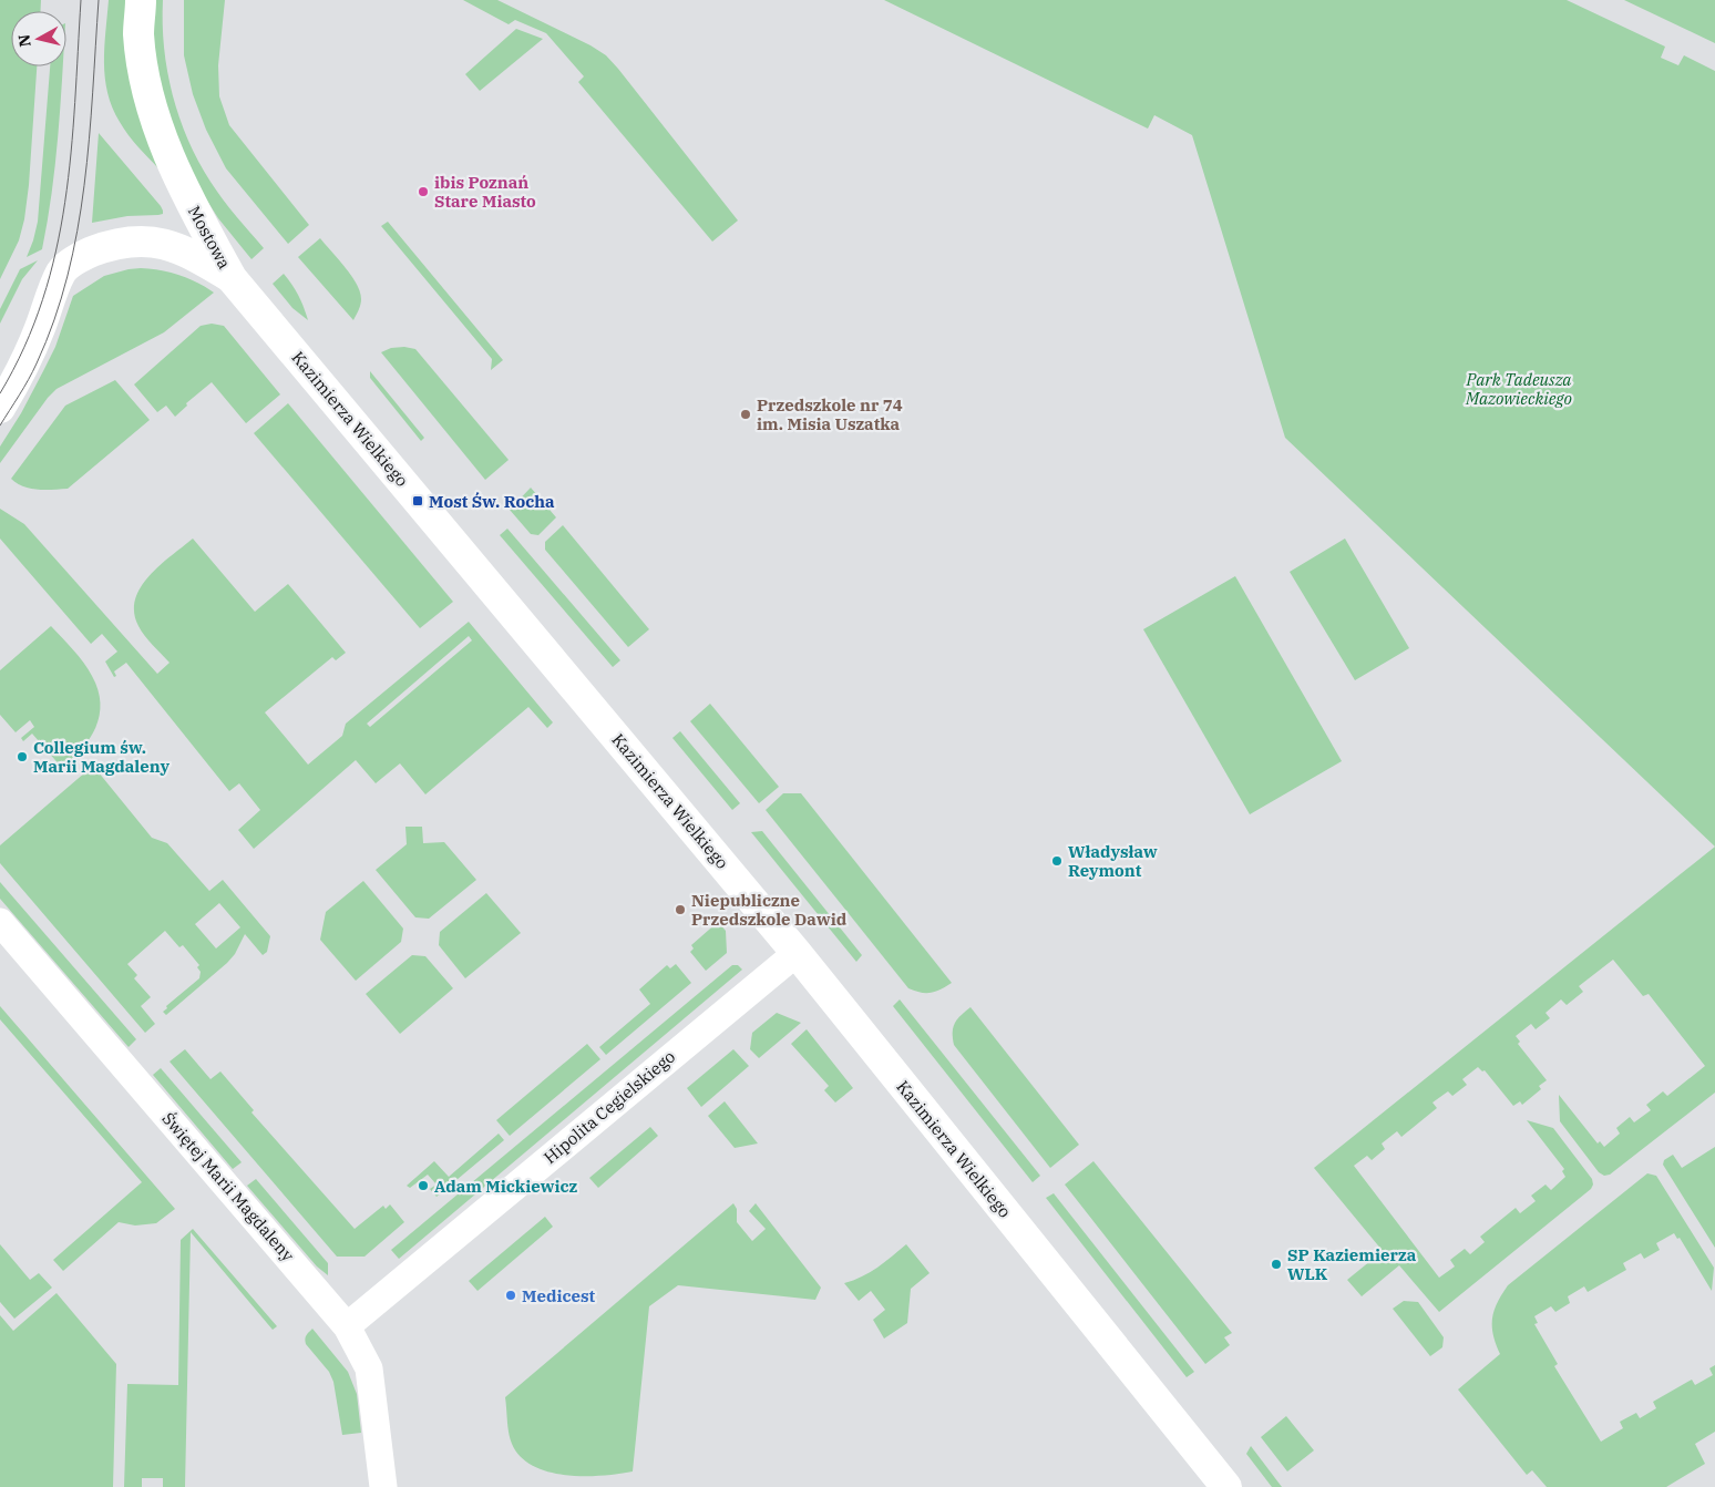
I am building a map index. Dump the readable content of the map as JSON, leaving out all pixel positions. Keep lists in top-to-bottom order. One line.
{"streets":{"street":["Mostowa","Kazimierza Wielkiego","Hipolita Cegielskiego","Świętej Marii Magdaleny"]},"crossings":[["Mostowa","Kazimierza Wielkiego"],["Kazimierza Wielkiego","Hipolita Cegielskiego"],["Hipolita Cegielskiego","Świętej Marii Magdaleny"]],"parks":["Park Tadeusza Mazowieckiego"],"places":{"other":["ibis Poznań Stare Miasto","Przedszkole nr 74 im. Misia Uszatka","Collegium św. Marii Magdaleny","Władysław Reymont","Niepubliczne Przedszkole Dawid","Adam Mickiewicz","SP Kaziemierza WLK","Medicest"],"transit":["Most Św. Rocha"]},"north":"left"}
